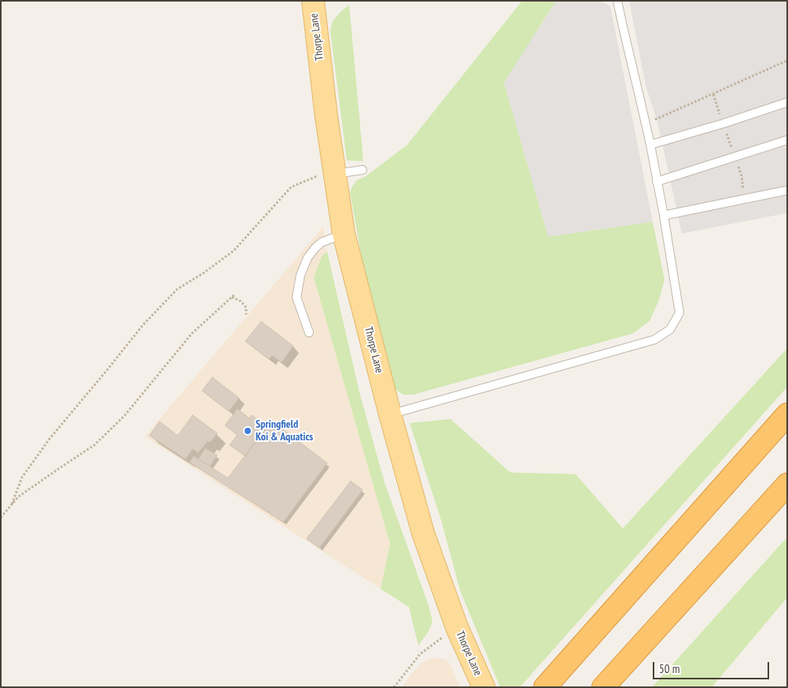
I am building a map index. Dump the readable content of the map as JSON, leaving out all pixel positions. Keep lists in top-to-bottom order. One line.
{"streets":{"main road":["Thorpe Lane"]},"places":["Springfield Koi & Aquatics"],"scale_bar":"50 m"}
